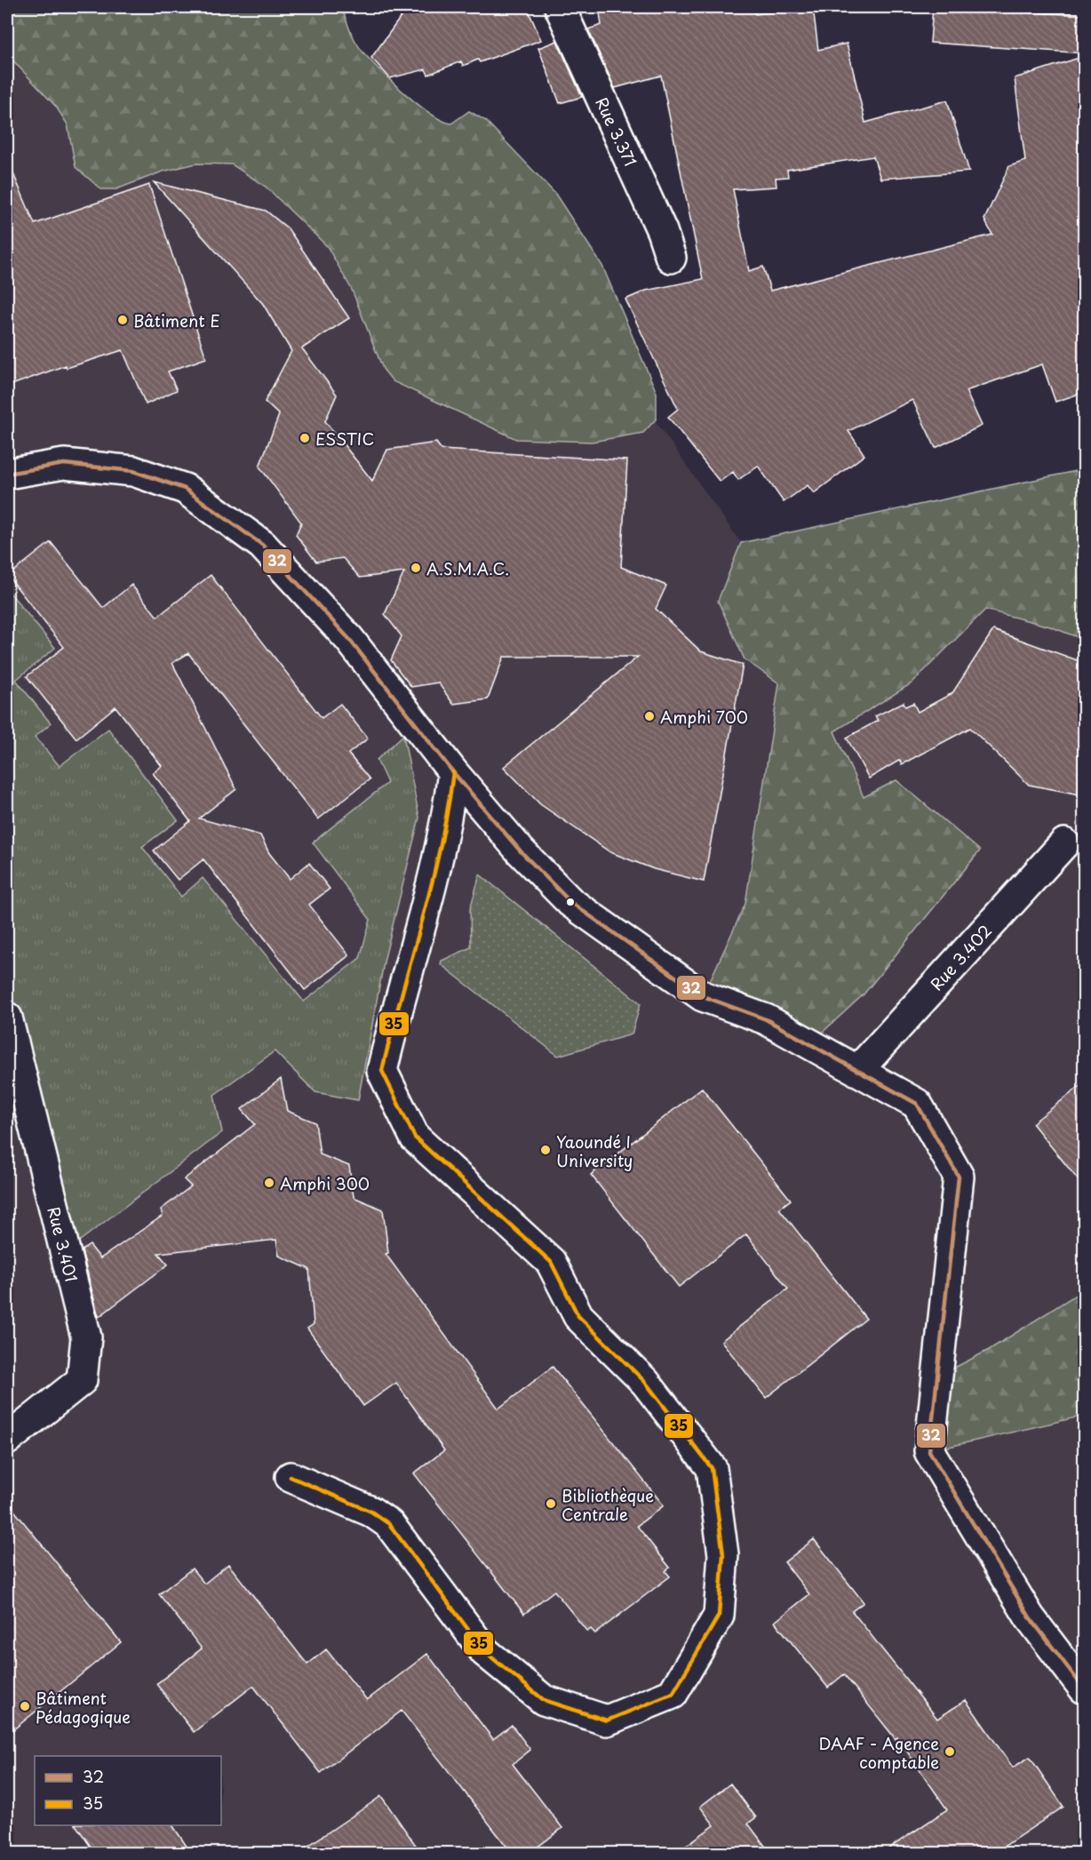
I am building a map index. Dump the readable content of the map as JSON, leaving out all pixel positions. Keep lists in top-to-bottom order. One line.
{"streets":{"street":["Rue 3.371","Rue 3.402","Rue 3.401"]},"places":["Bâtiment E","ESSTIC","A.S.M.A.C.","Amphi 700","Yaoundé I University","Amphi 300","Bibliothèque Centrale","Bâtiment Pédagogique","DAAF - Agence comptable"],"lines":["transit line 32","transit line 35"],"legend":["32","35"]}
